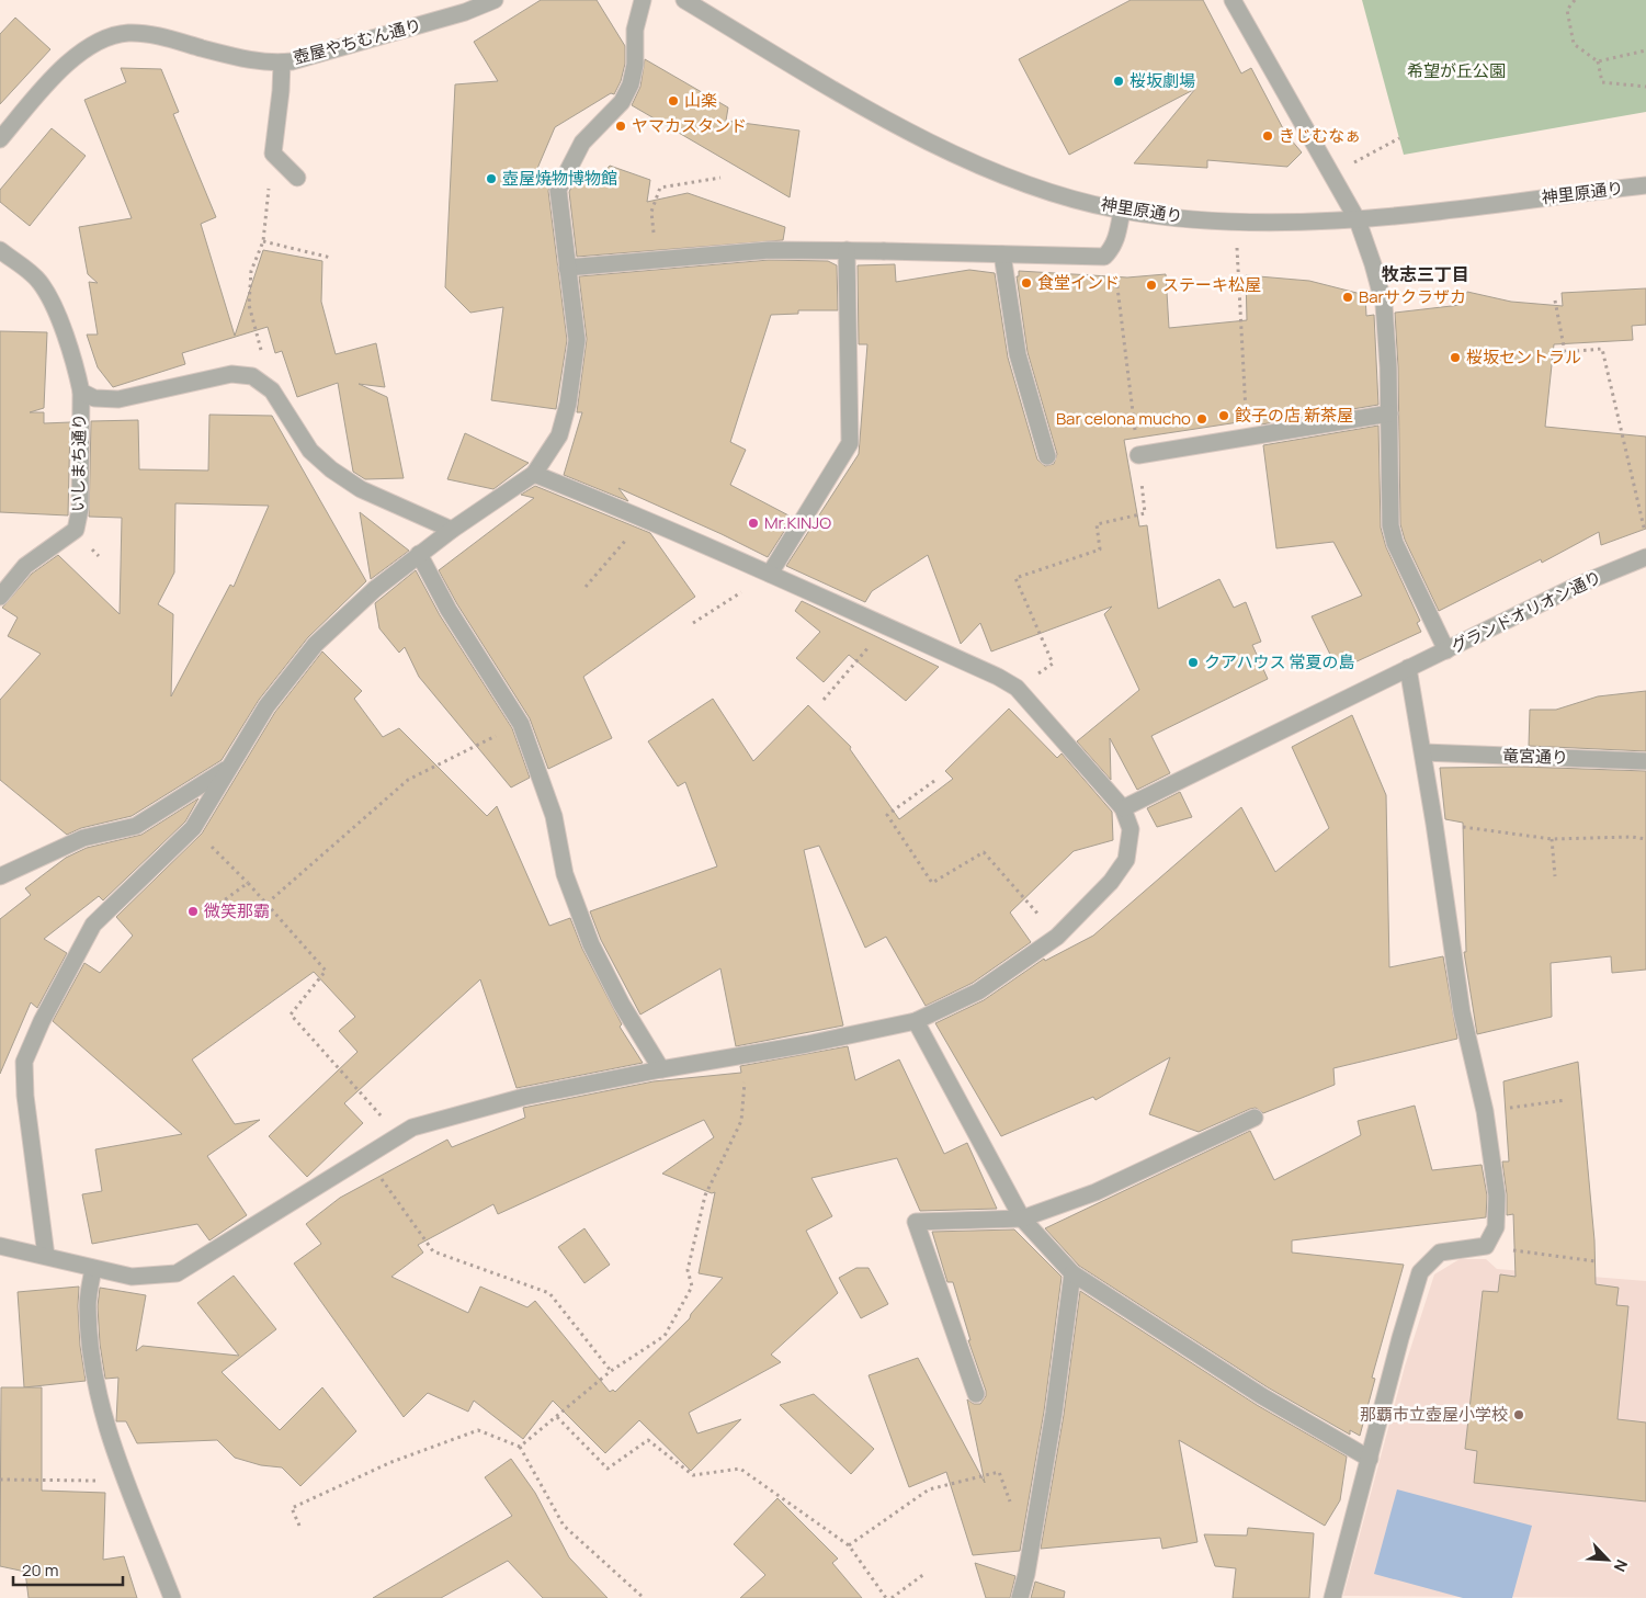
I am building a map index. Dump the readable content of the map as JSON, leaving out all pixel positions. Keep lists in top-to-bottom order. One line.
{"streets":{"street":["壺屋やちむん通り","神里原通り","いしまち通り","グランドオリオン通り","竜宮通り"]},"districts":["牧志三丁目"],"parks":["希望が丘公園"],"places":["桜坂劇場","山楽","ヤマカスタンド","きじむなぁ","壺屋焼物博物館","食堂インド","ステーキ松屋","Barサクラザカ","桜坂セントラル","餃子の店 新茶屋","Bar celona mucho","Mr.KINJO","クアハウス 常夏の島","微笑那霸","那覇市立壺屋小学校"],"scale_bar":"20 m","north":"bottom right"}
